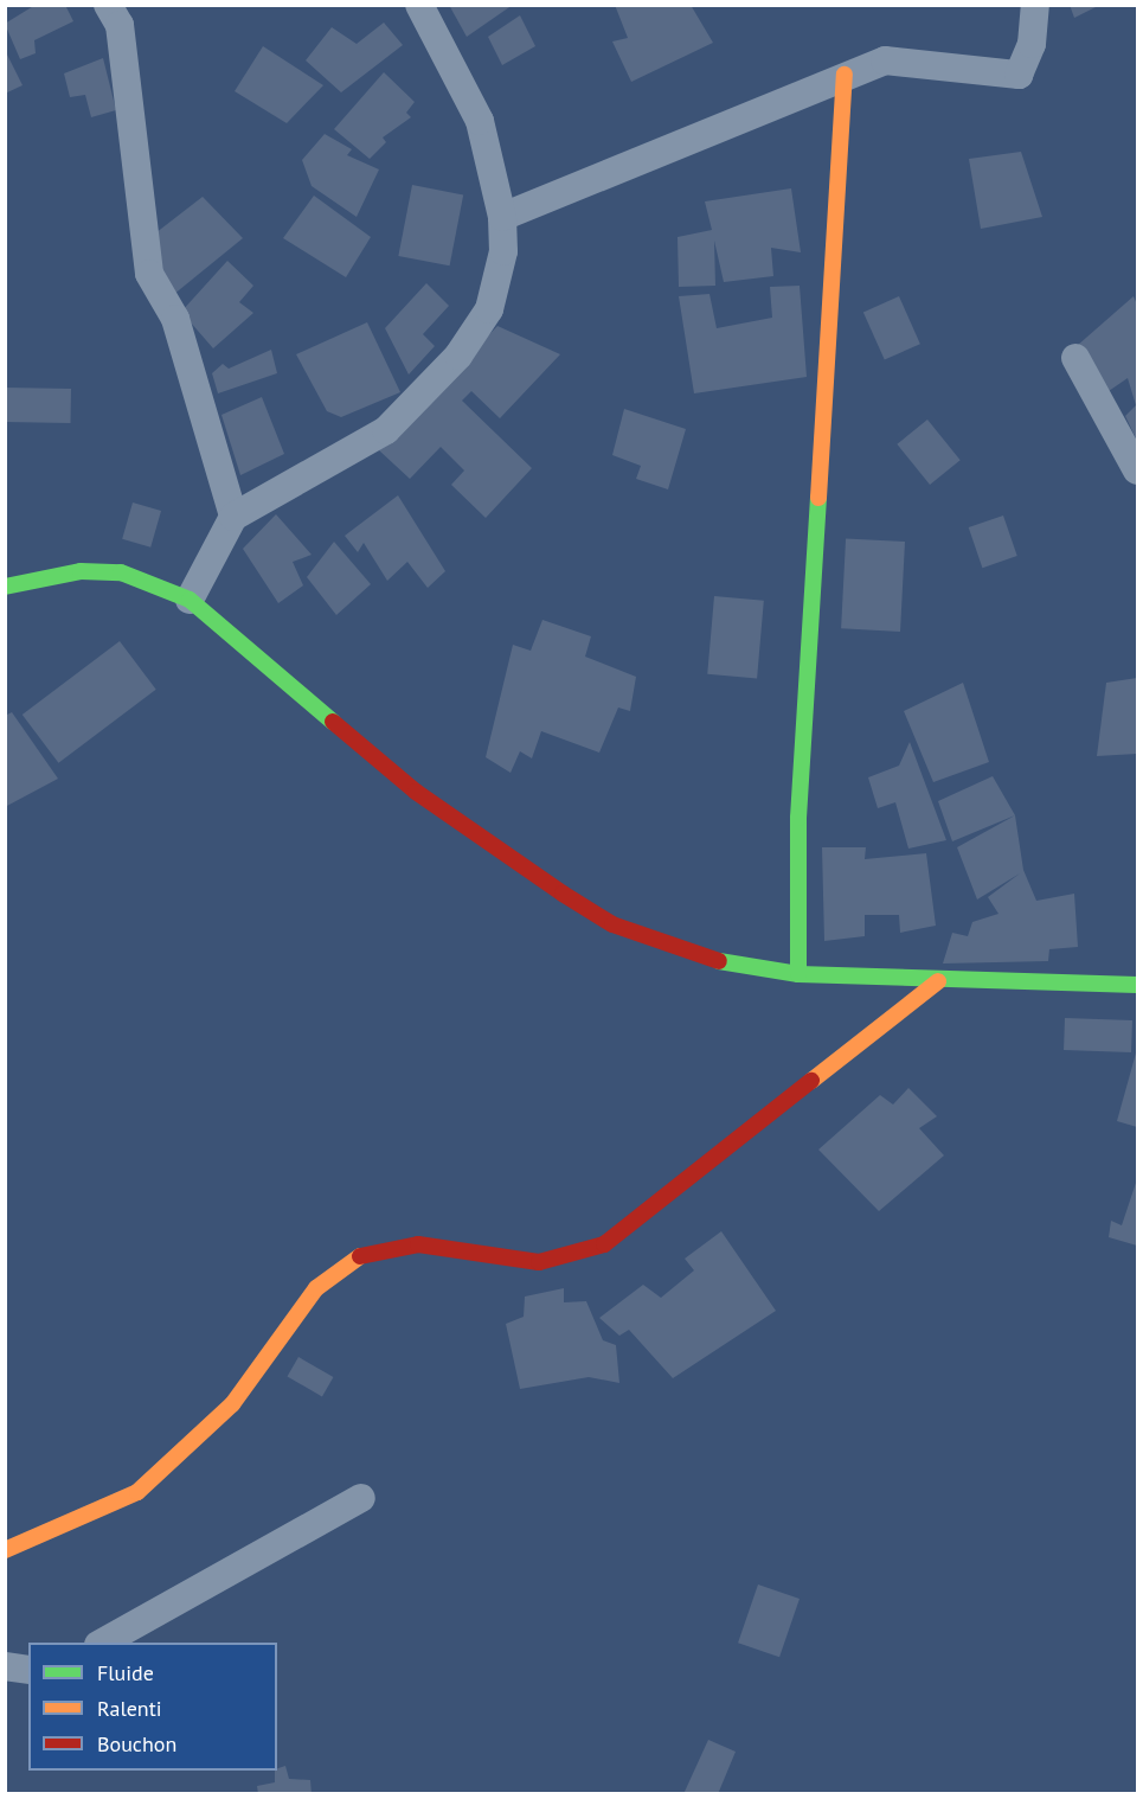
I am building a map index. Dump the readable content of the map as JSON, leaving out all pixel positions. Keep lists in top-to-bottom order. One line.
{"legend":["Fluide","Ralenti","Bouchon"]}
